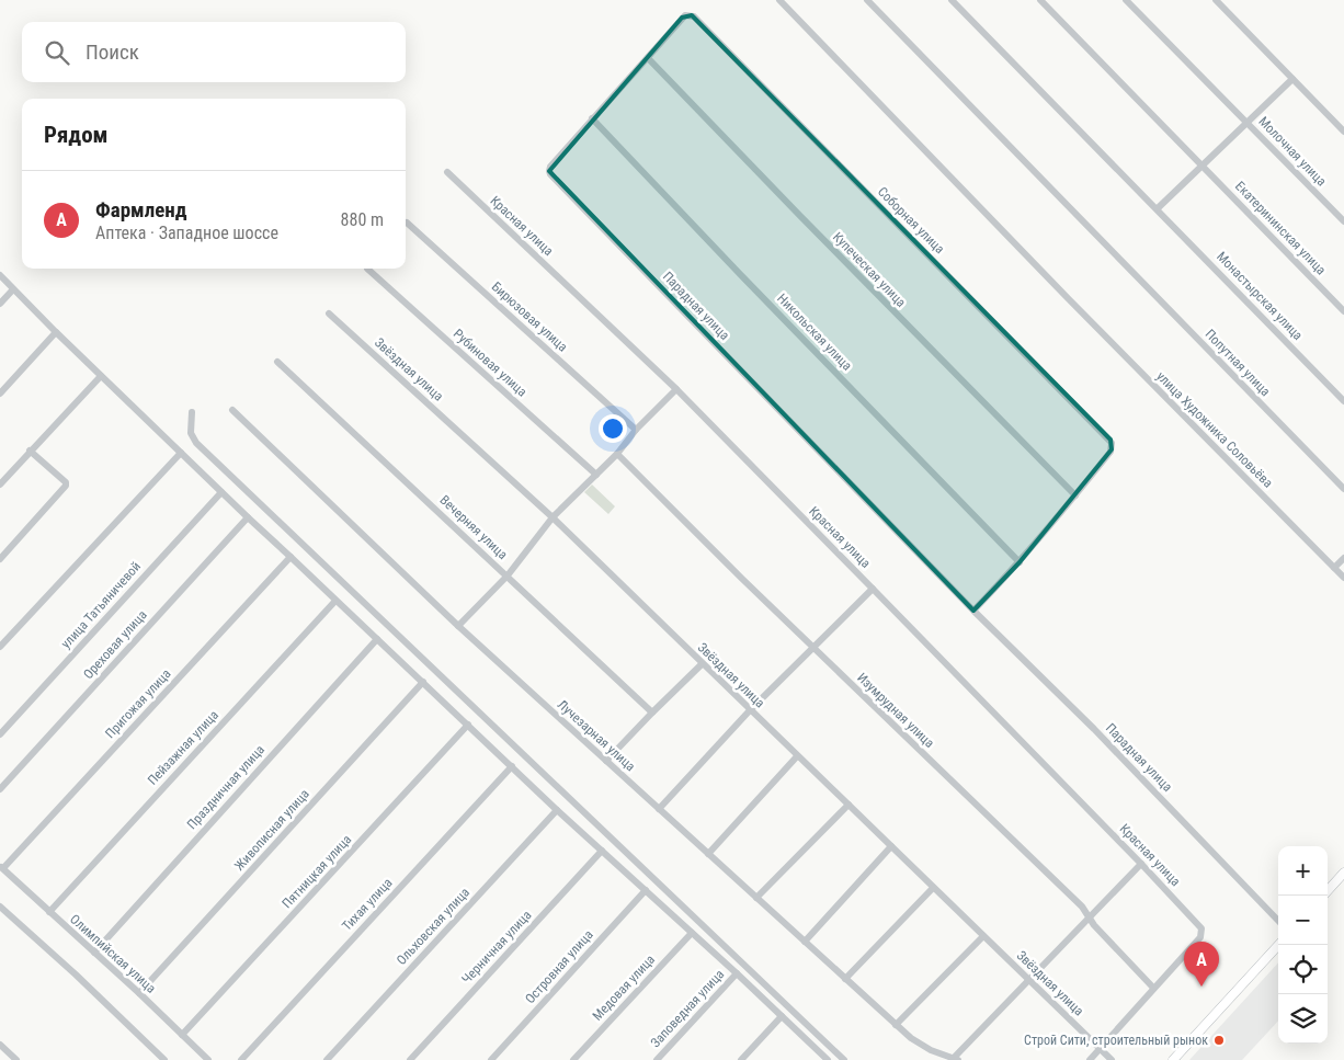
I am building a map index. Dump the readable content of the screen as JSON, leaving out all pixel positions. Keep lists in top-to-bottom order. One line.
{"streets":{"street":["Молочная улица","Соборная улица","Красная улица","Екатерининская улица","Купеческая улица","Монастырская улица","Парадная улица","Бирюзовая улица","Никольская улица","Рубиновая улица","Попутная улица","Звёздная улица","улица Художника Соловьёва","Вечерняя улица","улица Татьяничевой","Ореховая улица","Пригожая улица","Изумрудная улица","Лучезарная улица","Пейзажная улица","Праздничная улица","Живописная улица","Пятницкая улица","Тихая улица","Ольховская улица","Черничная улица","Олимпийская улица","Островная улица","Медовая улица","Заповедная улица"]},"crossings":[["Соборная улица","Купеческая улица"],["Соборная улица","Парадная улица"],["Красная улица","Изумрудная улица"],["Купеческая улица","Парадная улица"],["Парадная улица","Никольская улица"],["Пригожая улица","Олимпийская улица"],["Пейзажная улица","Олимпийская улица"],["Праздничная улица","Олимпийская улица"],["Живописная улица","Олимпийская улица"],["Пятницкая улица","Олимпийская улица"]],"places":["Строй Сити, строительный рынок"],"page":{"search":"Поиск","heading":"Рядом","list":[{"mark":"A","name":"Фармленд","note":"Аптека · Западное шоссе","value":"880 m"}],"map_buttons":["+","−"],"pins":"A"}}
